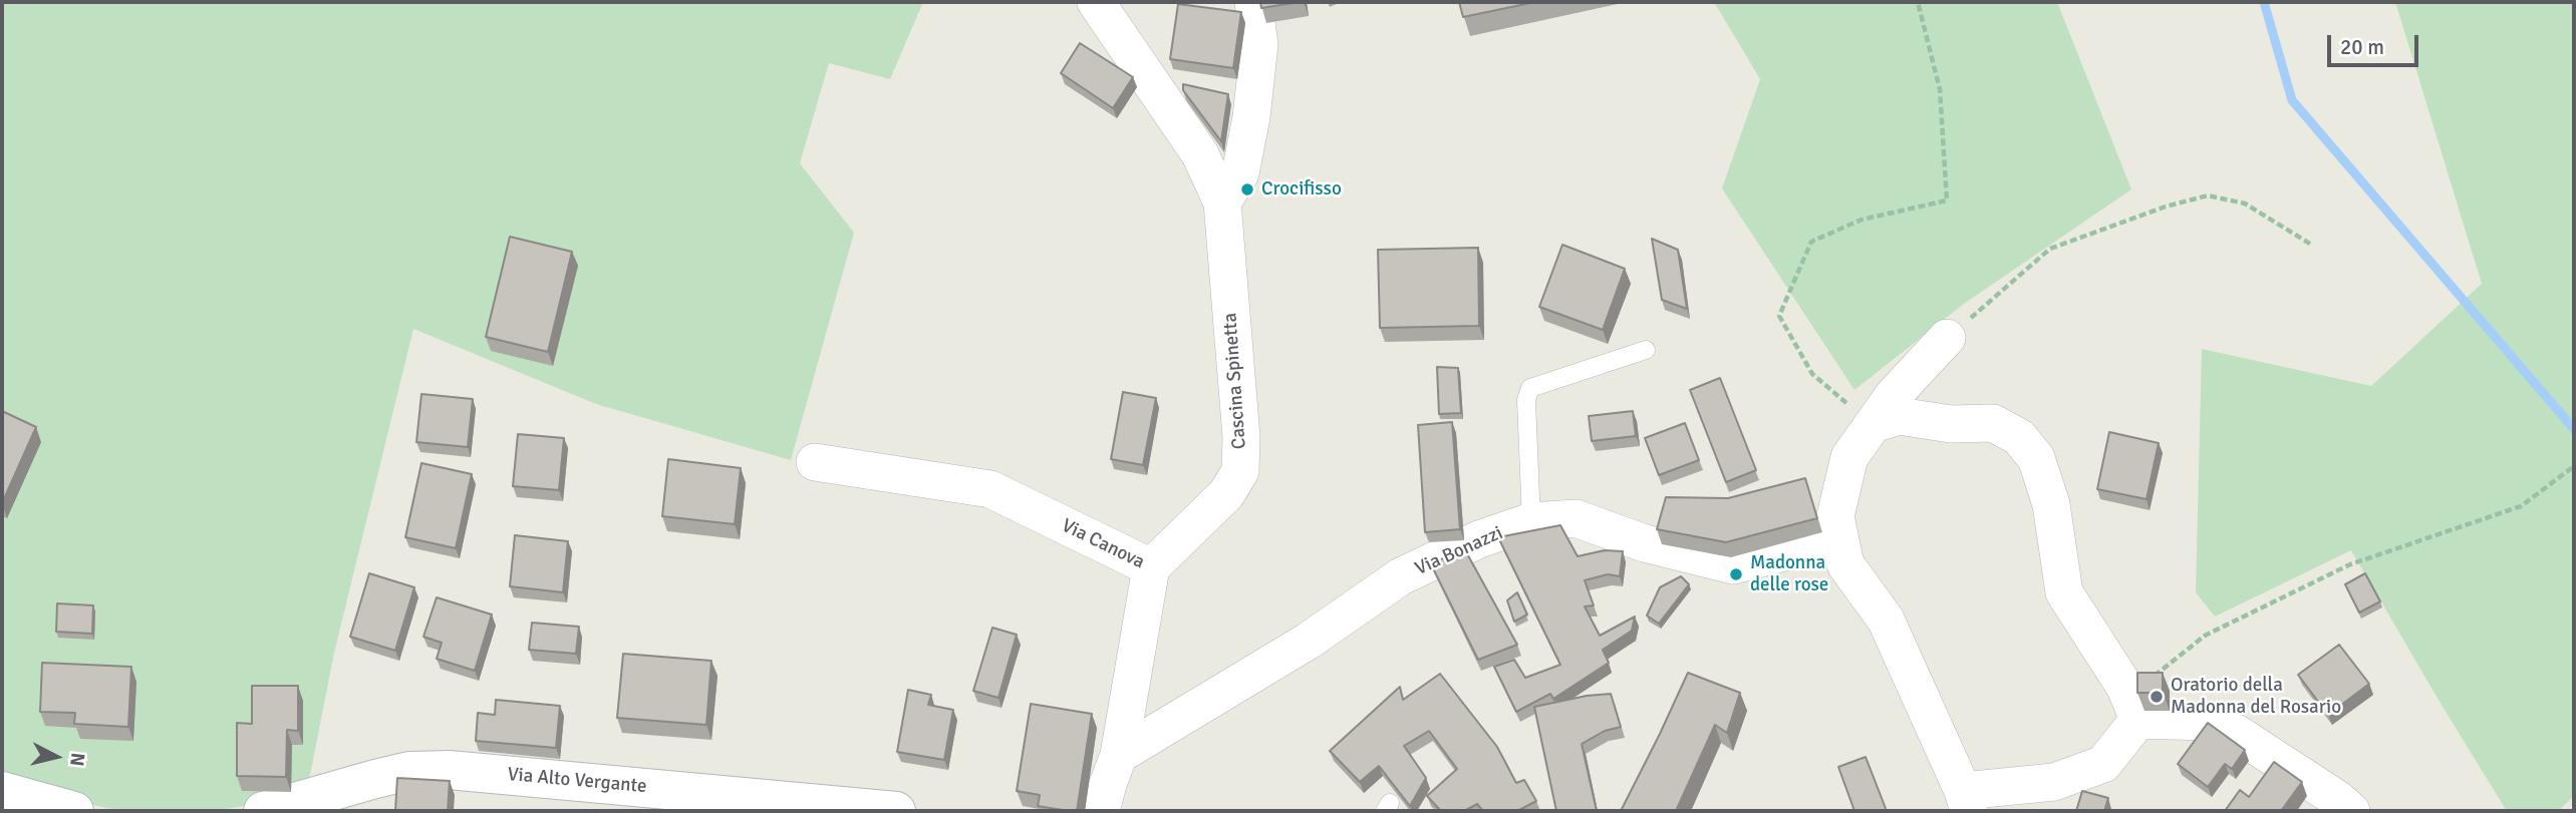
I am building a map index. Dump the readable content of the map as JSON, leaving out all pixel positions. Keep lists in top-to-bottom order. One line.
{"streets":{"main road":["Via Alto Vergante"],"street":["Cascina Spinetta","Via Canova","Via Bonazzi"]},"crossings":[["Cascina Spinetta","Via Canova"],["Via Canova","Via Bonazzi"]],"places":["Crocifisso","Madonna delle rose","Oratorio della Madonna del Rosario"],"scale_bar":"20 m","north":"right"}
